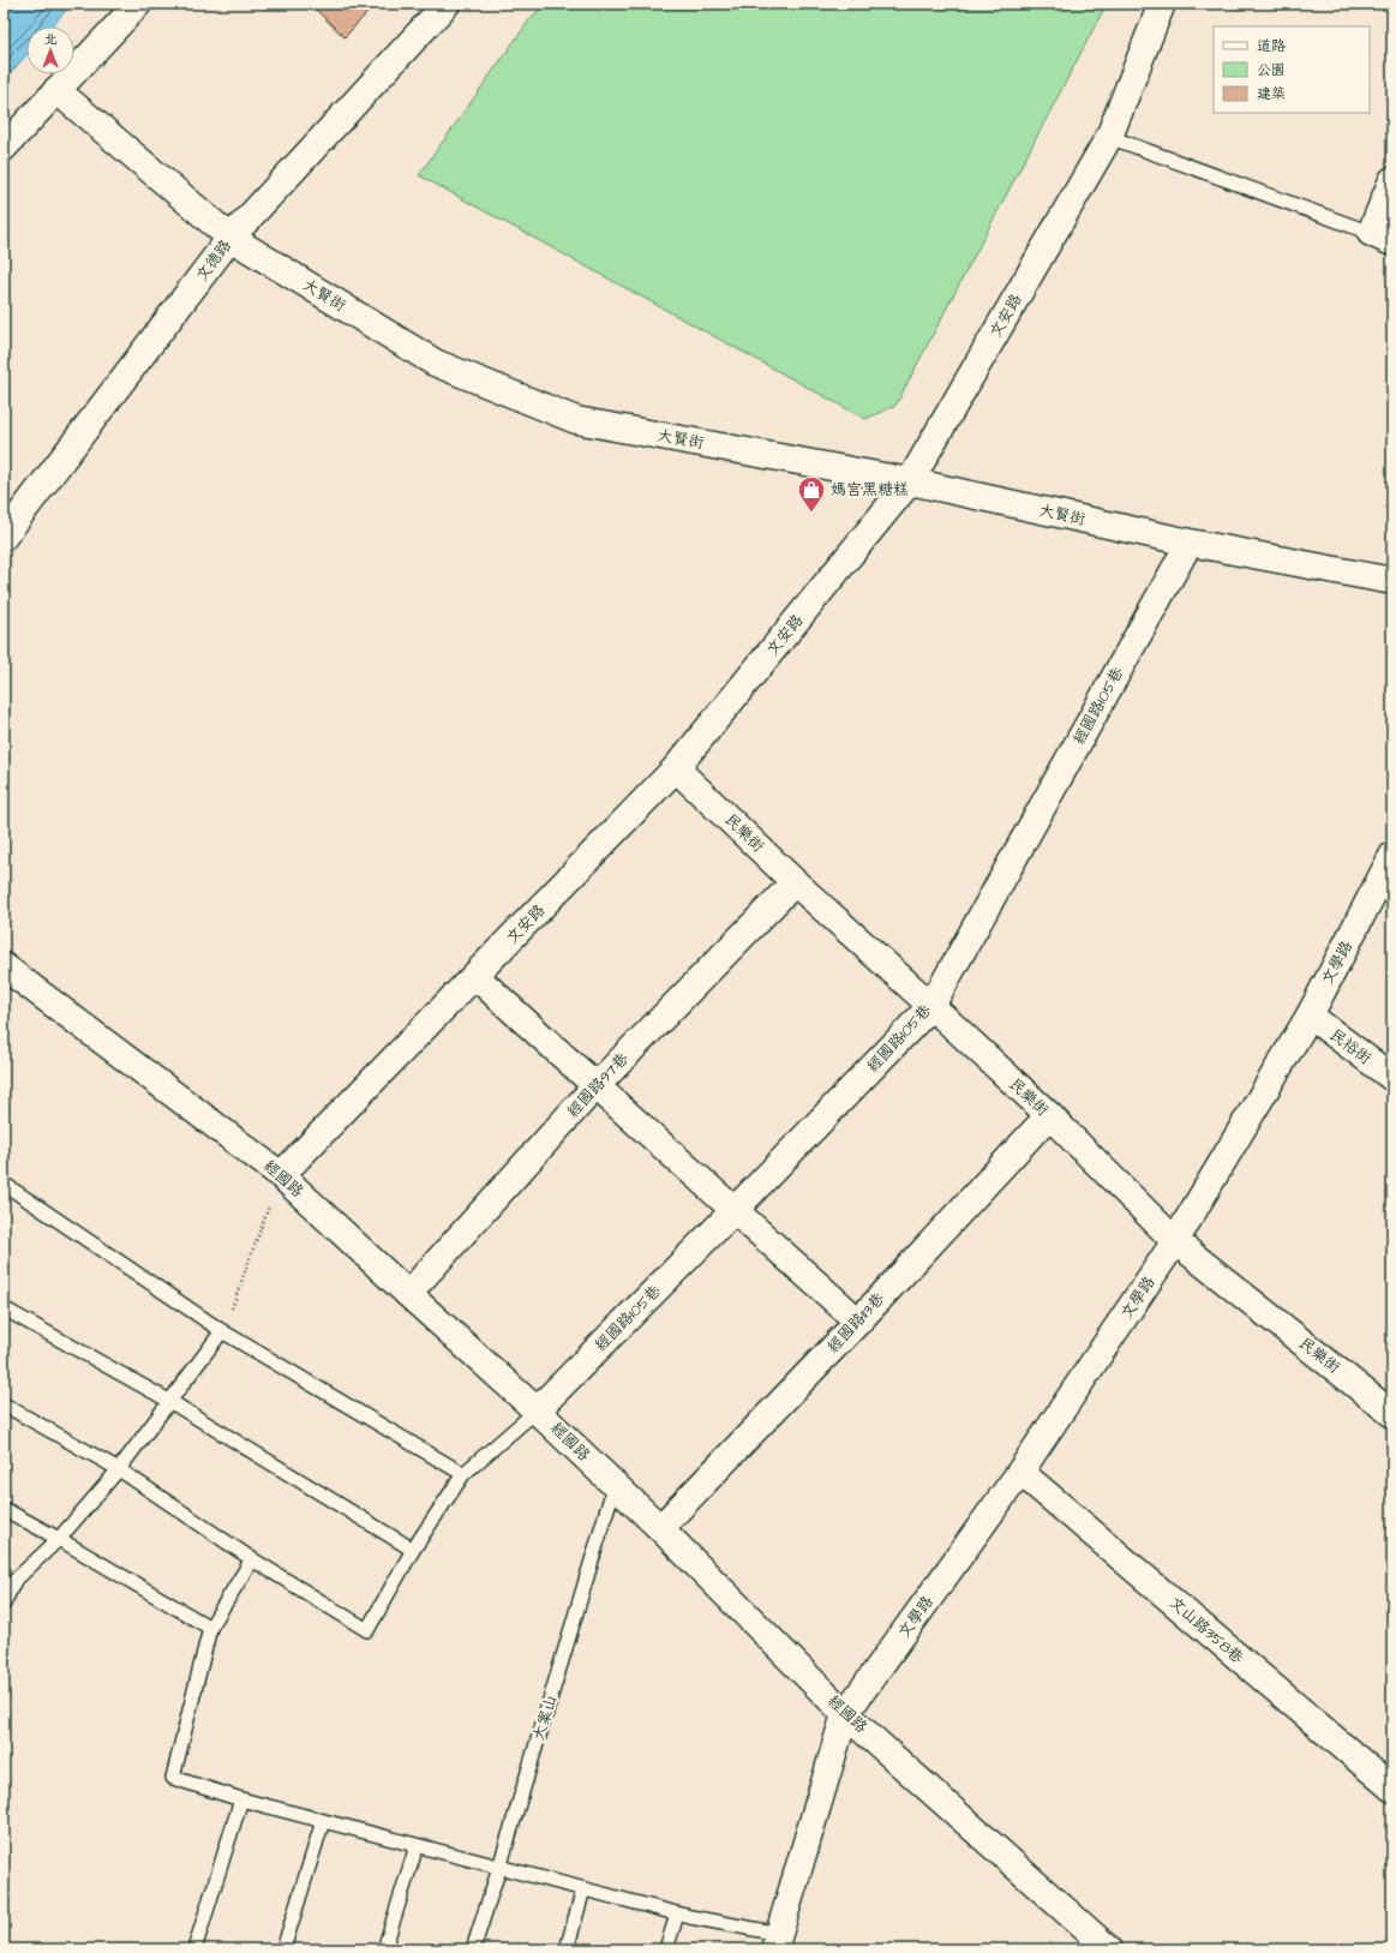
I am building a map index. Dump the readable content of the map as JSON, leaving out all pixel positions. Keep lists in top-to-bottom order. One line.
{"streets":{"street":["文德路","大賢街","文安路","經國路105巷","民樂街","文學路","民裕街","經國路97巷","經國路","經國路113巷","文山路358巷"],"lane":["大案山"]},"crossings":[["文德路","大賢街"],["大賢街","文安路"],["大賢街","經國路105巷"],["文安路","民樂街"],["文安路","經國路"],["經國路105巷","民樂街"],["經國路105巷","經國路"],["民樂街","文學路"],["民樂街","經國路97巷"],["民樂街","經國路113巷"],["文學路","民裕街"],["文學路","經國路"],["文學路","文山路358巷"],["經國路97巷","經國路"],["經國路","經國路113巷"],["經國路","大案山"]],"places":{"shop":["媽宮黑糖糕"]},"legend":["道路","公園","建築"],"north":"top"}
